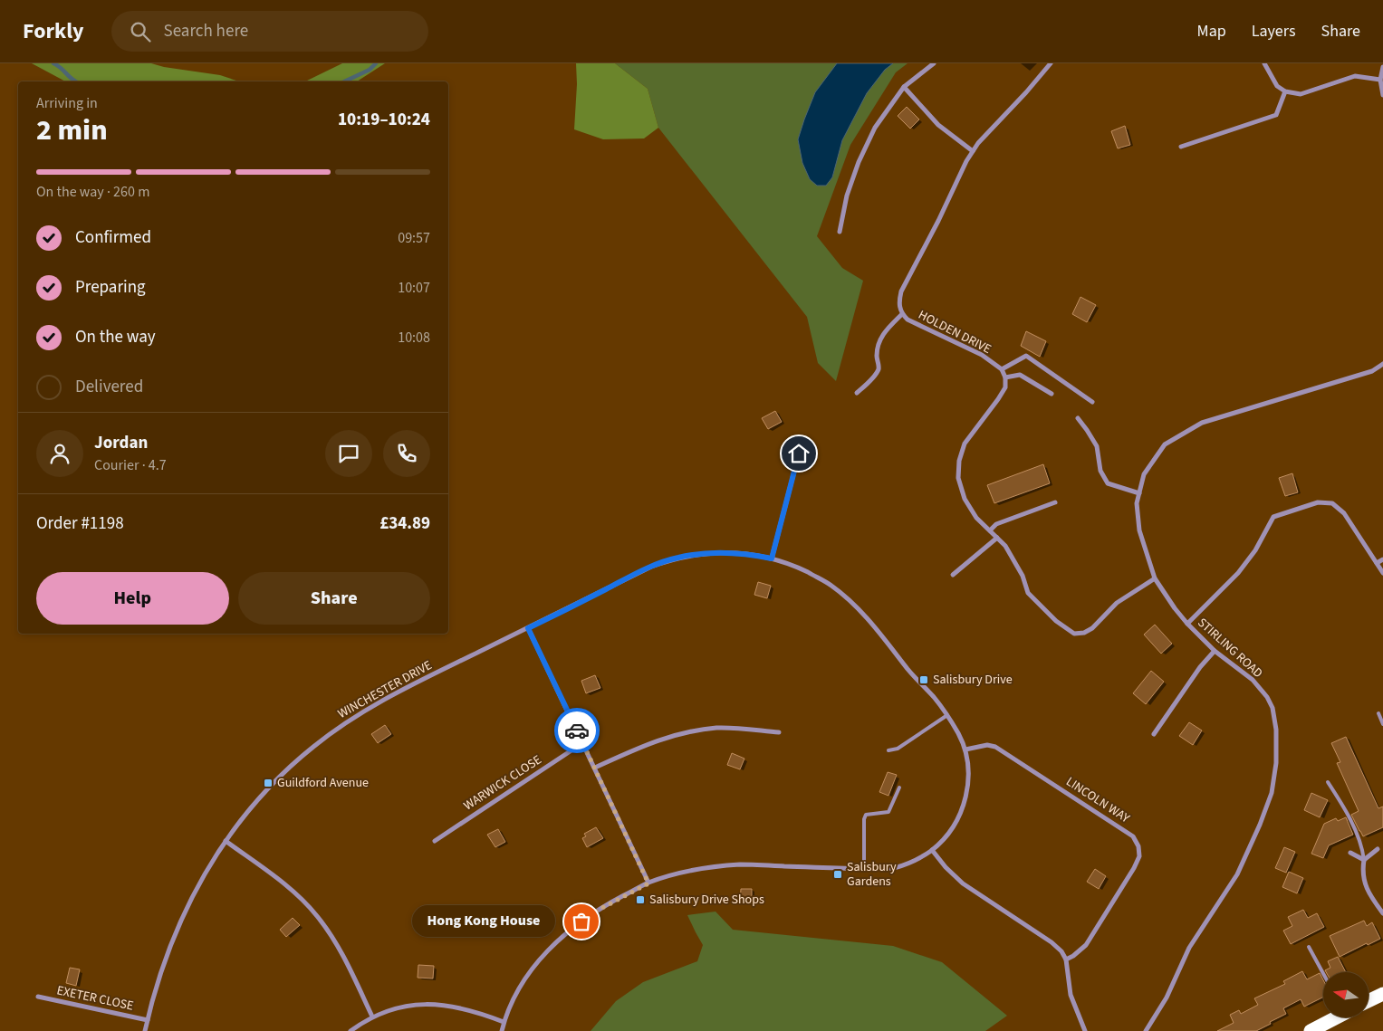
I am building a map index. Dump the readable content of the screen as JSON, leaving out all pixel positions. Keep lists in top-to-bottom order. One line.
{"streets":{"street":["HOLDEN DRIVE","STIRLING ROAD","WINCHESTER DRIVE","WARWICK CLOSE","LINCOLN WAY","EXETER CLOSE"]},"crossings":[["WINCHESTER DRIVE","EXETER CLOSE"]],"places":{"transit":["Salisbury Drive","Guildford Avenue","Salisbury Gardens","Salisbury Drive Shops"],"other":["Hong Kong House"]},"north":"left","page":{"header":"Forkly","search":"Search here","nav":["Map","Layers","Share"],"heading":["2 min","Arriving in","10:19–10:24"],"panel":["Jordan","Courier · 4.7","Order #1198","£34.89"],"bar":"On the way · 260 m","list":[["Confirmed","09:57"],["Preparing","10:07"],["On the way","10:08"],"Delivered"],"buttons":["Help","Share"],"bubble":"Hong Kong House"}}
